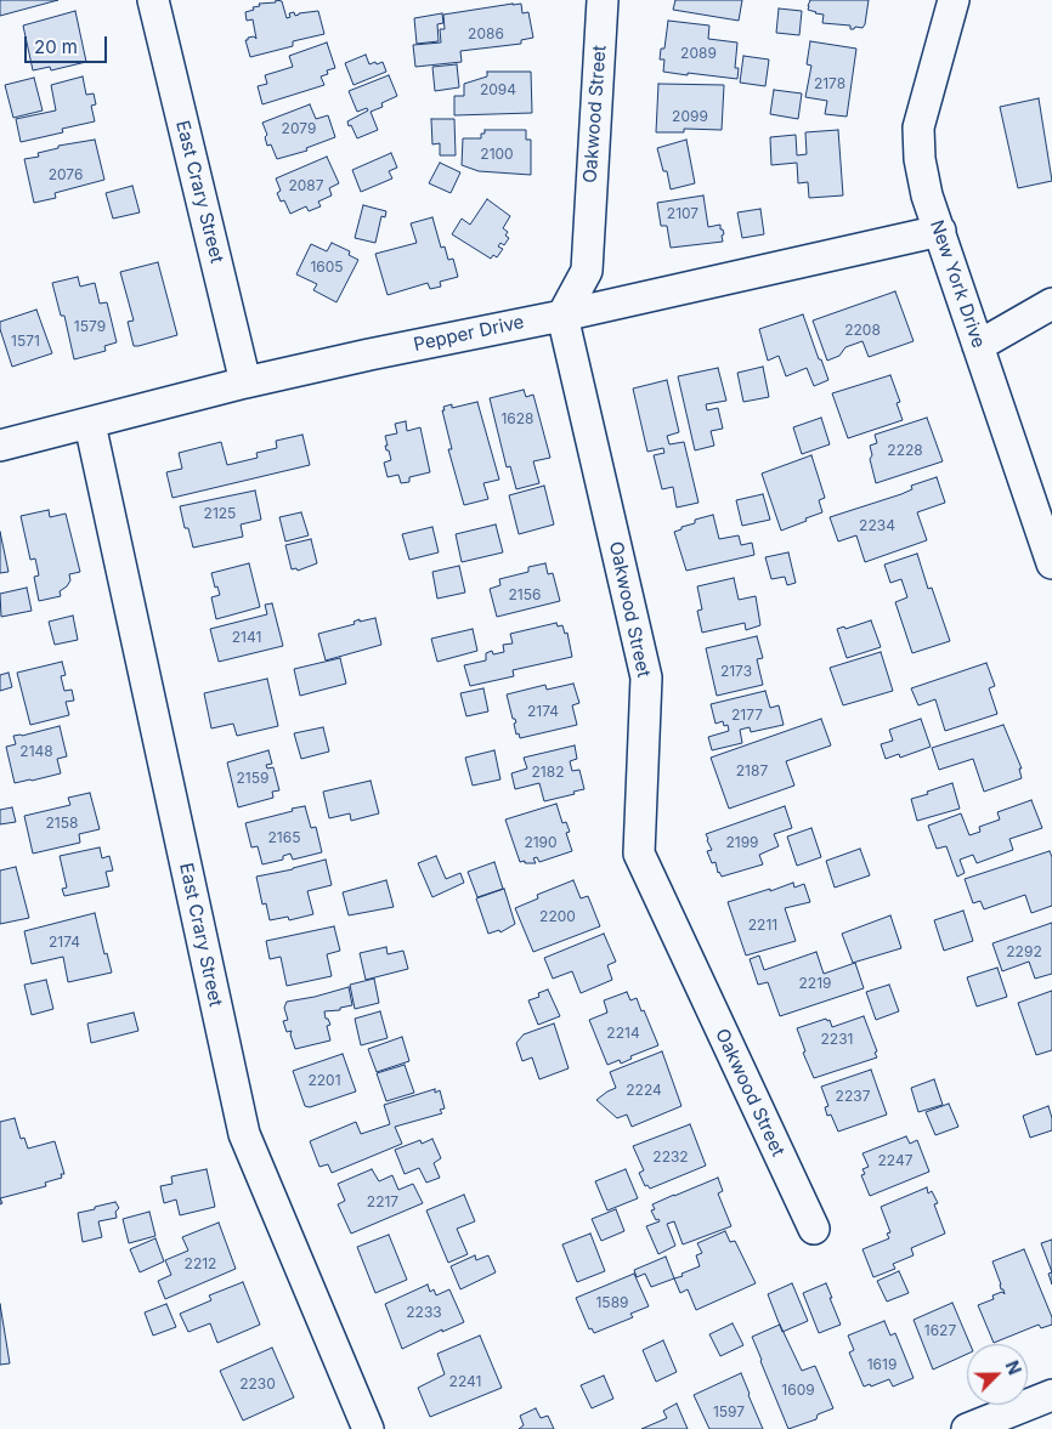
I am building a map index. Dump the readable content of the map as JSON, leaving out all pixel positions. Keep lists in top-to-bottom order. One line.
{"streets":{"street":["Oakwood Street","East Crary Street","New York Drive","Pepper Drive"]},"crossings":[["Oakwood Street","Pepper Drive"],["East Crary Street","Pepper Drive"],["New York Drive","Pepper Drive"]],"house_numbers":["2086","2089","2178","2094","2099","2079","2100","2076","2087","2107","1605","1579","2208","1571","1628","2228","2125","2234","2156","2141","2173","2174","2177","2148","2187","2182","2159","2158","2165","2190","2199","2200","2211","2174","2292","2219","2214","2231","2201","2224","2237","2232","2247","2217","2212","1589","2233","1627","1619","2241","2230","1609","1597"],"scale_bar":"20 m","north":"top right"}
